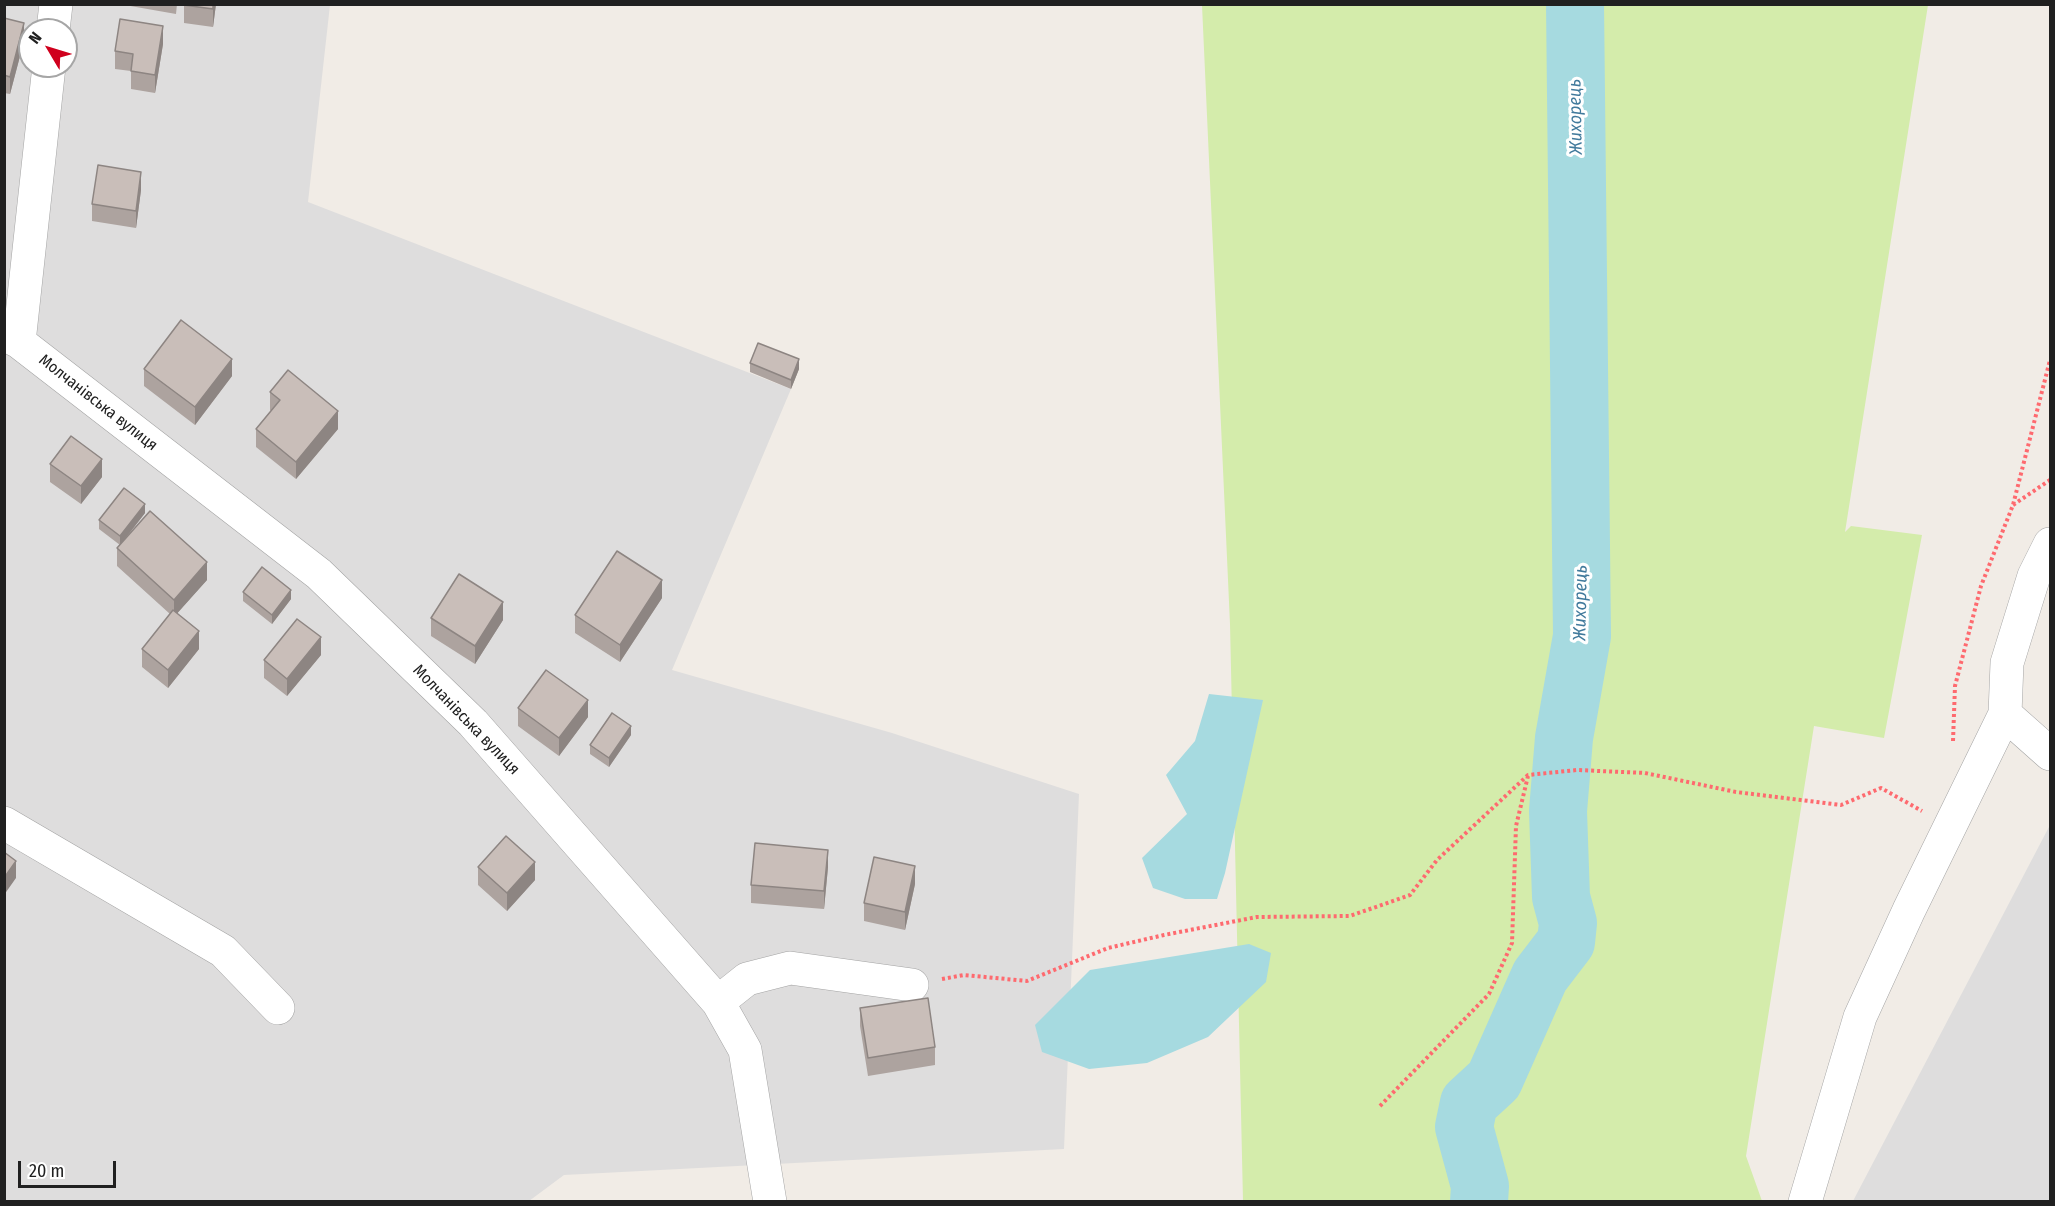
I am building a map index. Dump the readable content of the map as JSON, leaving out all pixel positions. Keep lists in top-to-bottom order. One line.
{"streets":{"street":["Молчанівська вулиця"]},"water":["Жихорець"],"scale_bar":"20 m","north":"top left"}
